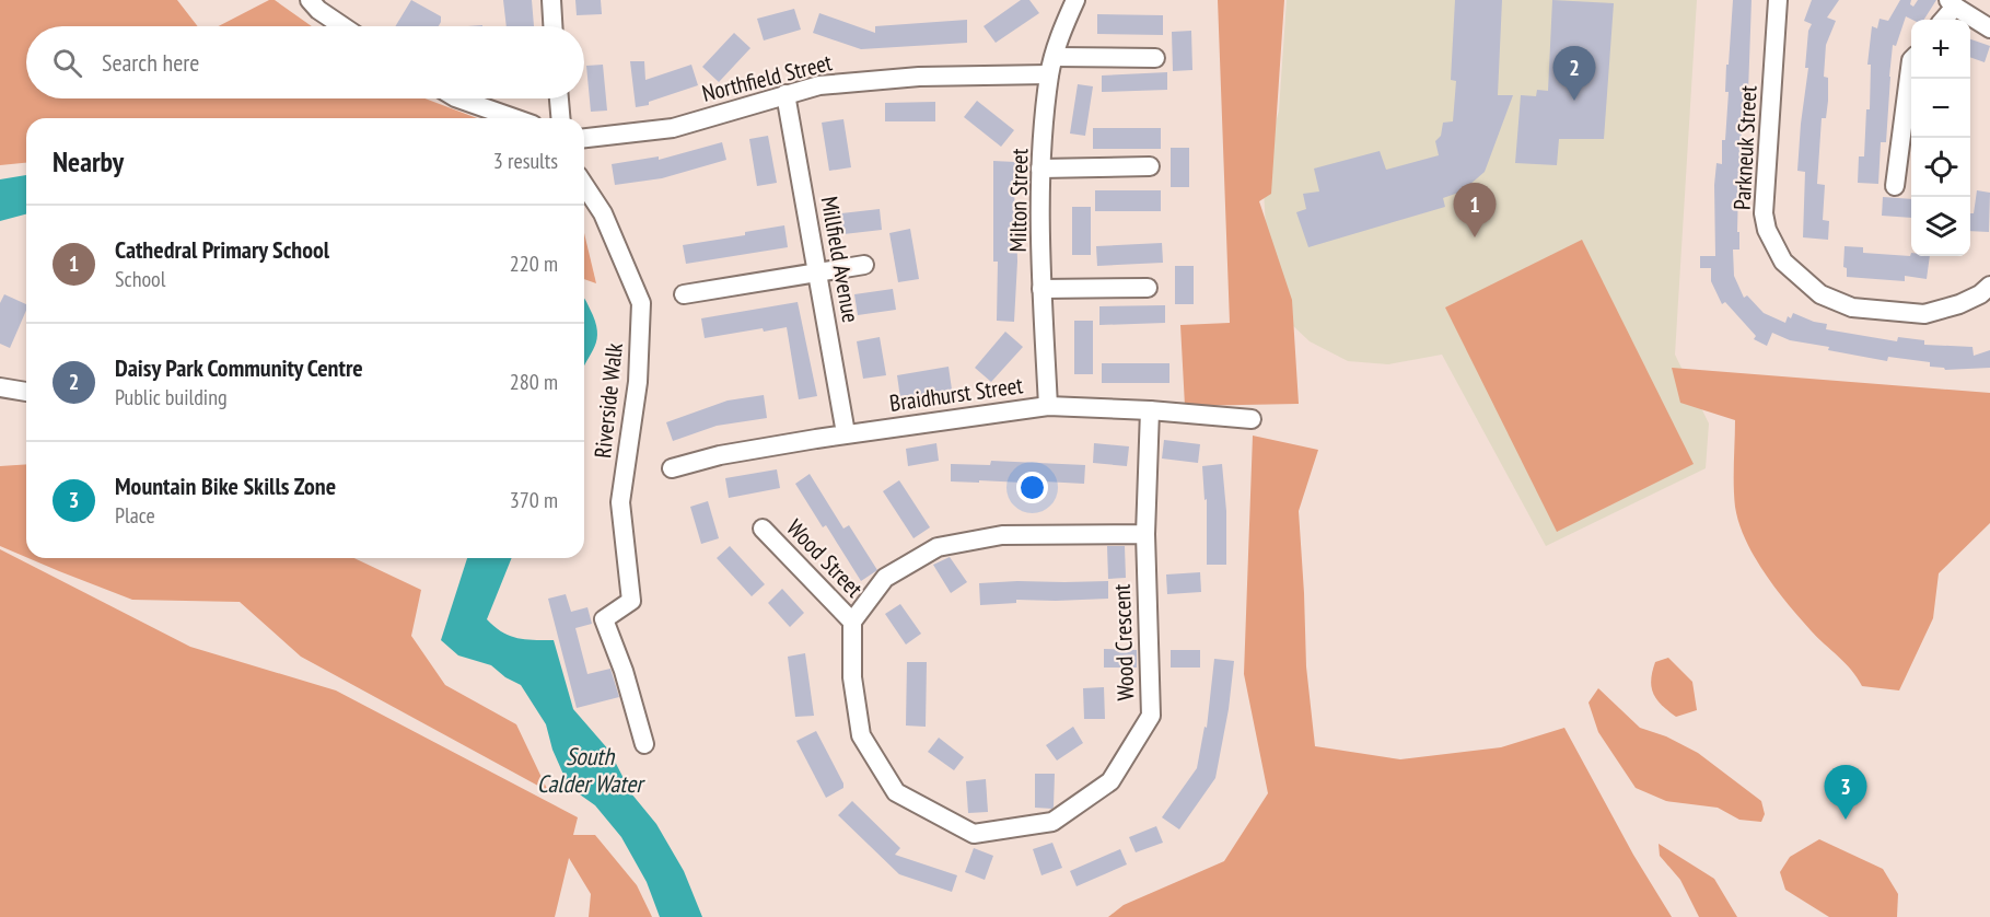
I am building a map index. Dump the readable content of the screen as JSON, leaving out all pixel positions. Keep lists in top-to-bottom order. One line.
{"streets":{"street":["Northfield Street","Parkneuk Street","Milton Street","Millfield Avenue","Braidhurst Street","Riverside Walk","Wood Street","Wood Crescent"]},"crossings":[["Northfield Street","Milton Street"],["Northfield Street","Millfield Avenue"],["Milton Street","Braidhurst Street"],["Millfield Avenue","Braidhurst Street"],["Braidhurst Street","Wood Crescent"],["Wood Street","Wood Crescent"]],"water":["South Calder Water"],"page":{"map_buttons":["+","−"],"search":"Search here","pins":["2","1","3"],"heading":["Nearby","3 results"],"list":[{"mark":"1","name":"Cathedral Primary School","note":"School","value":"220 m"},{"mark":"2","name":"Daisy Park Community Centre","note":"Public building","value":"280 m"},{"mark":"3","name":"Mountain Bike Skills Zone","note":"Place","value":"370 m"}]}}
